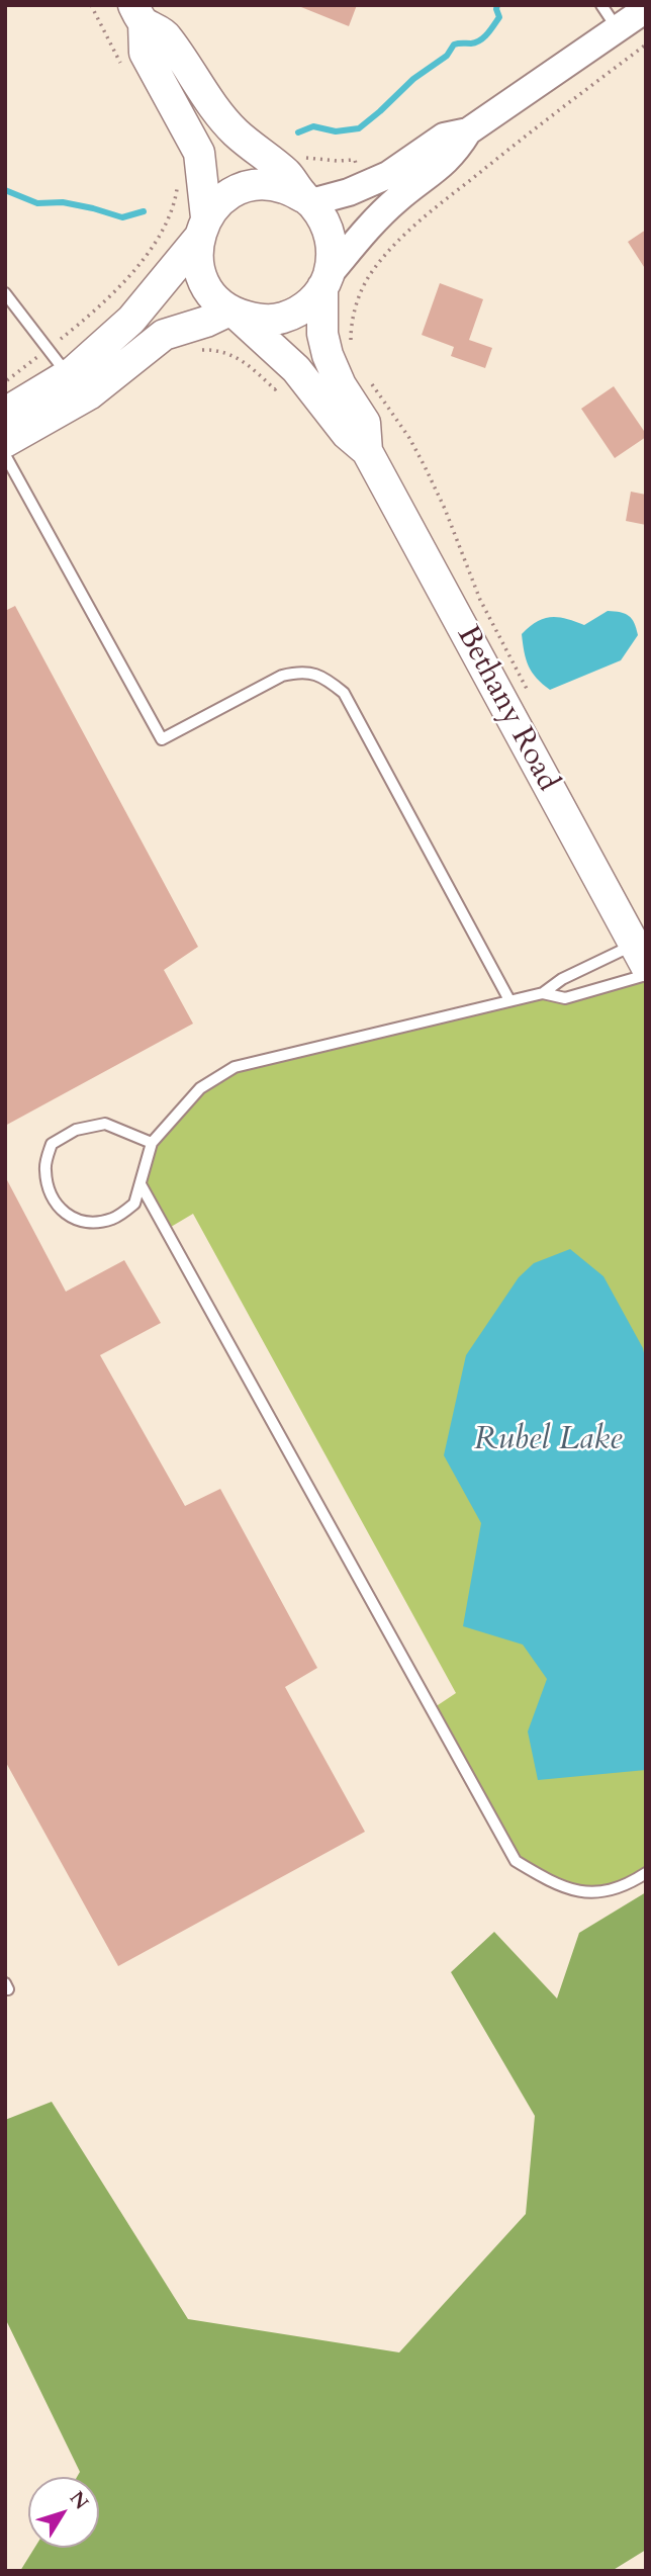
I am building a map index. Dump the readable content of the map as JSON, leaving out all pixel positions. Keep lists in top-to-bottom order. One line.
{"streets":{"main road":["Bethany Road"]},"water":["Rubel Lake"],"north":"top right"}
